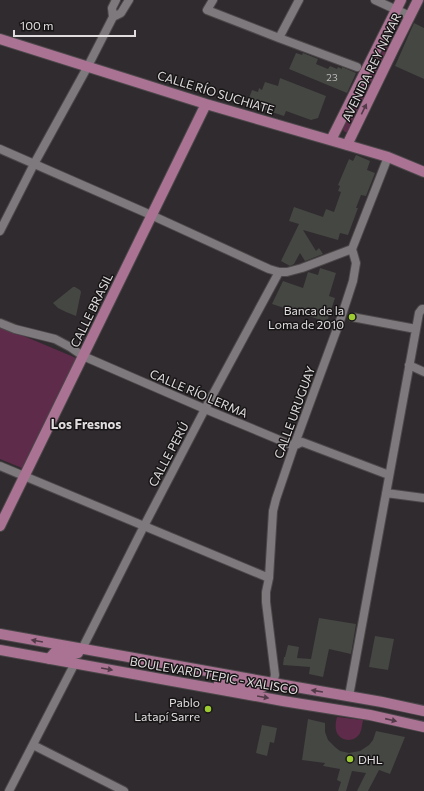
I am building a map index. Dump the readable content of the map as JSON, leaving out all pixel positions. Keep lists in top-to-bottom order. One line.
{"streets":{"main road":["AVENIDA REY NAYAR","CALLE RÍO SUCHIATE","CALLE BRASIL","BOULEVARD TEPIC - XALISCO"],"street":["CALLE RÍO LERMA","CALLE URUGUAY","CALLE PERÚ"]},"crossings":[["AVENIDA REY NAYAR","CALLE RÍO SUCHIATE"],["CALLE RÍO SUCHIATE","CALLE BRASIL"],["CALLE BRASIL","CALLE RÍO LERMA"],["CALLE RÍO LERMA","CALLE URUGUAY"],["CALLE RÍO LERMA","CALLE PERÚ"],["CALLE URUGUAY","BOULEVARD TEPIC - XALISCO"],["CALLE PERÚ","BOULEVARD TEPIC - XALISCO"]],"districts":["Los Fresnos"],"places":["Banca de la Loma de 2010","Pablo Latapí Sarre","DHL"],"house_numbers":["23"],"scale_bar":"100 m"}
